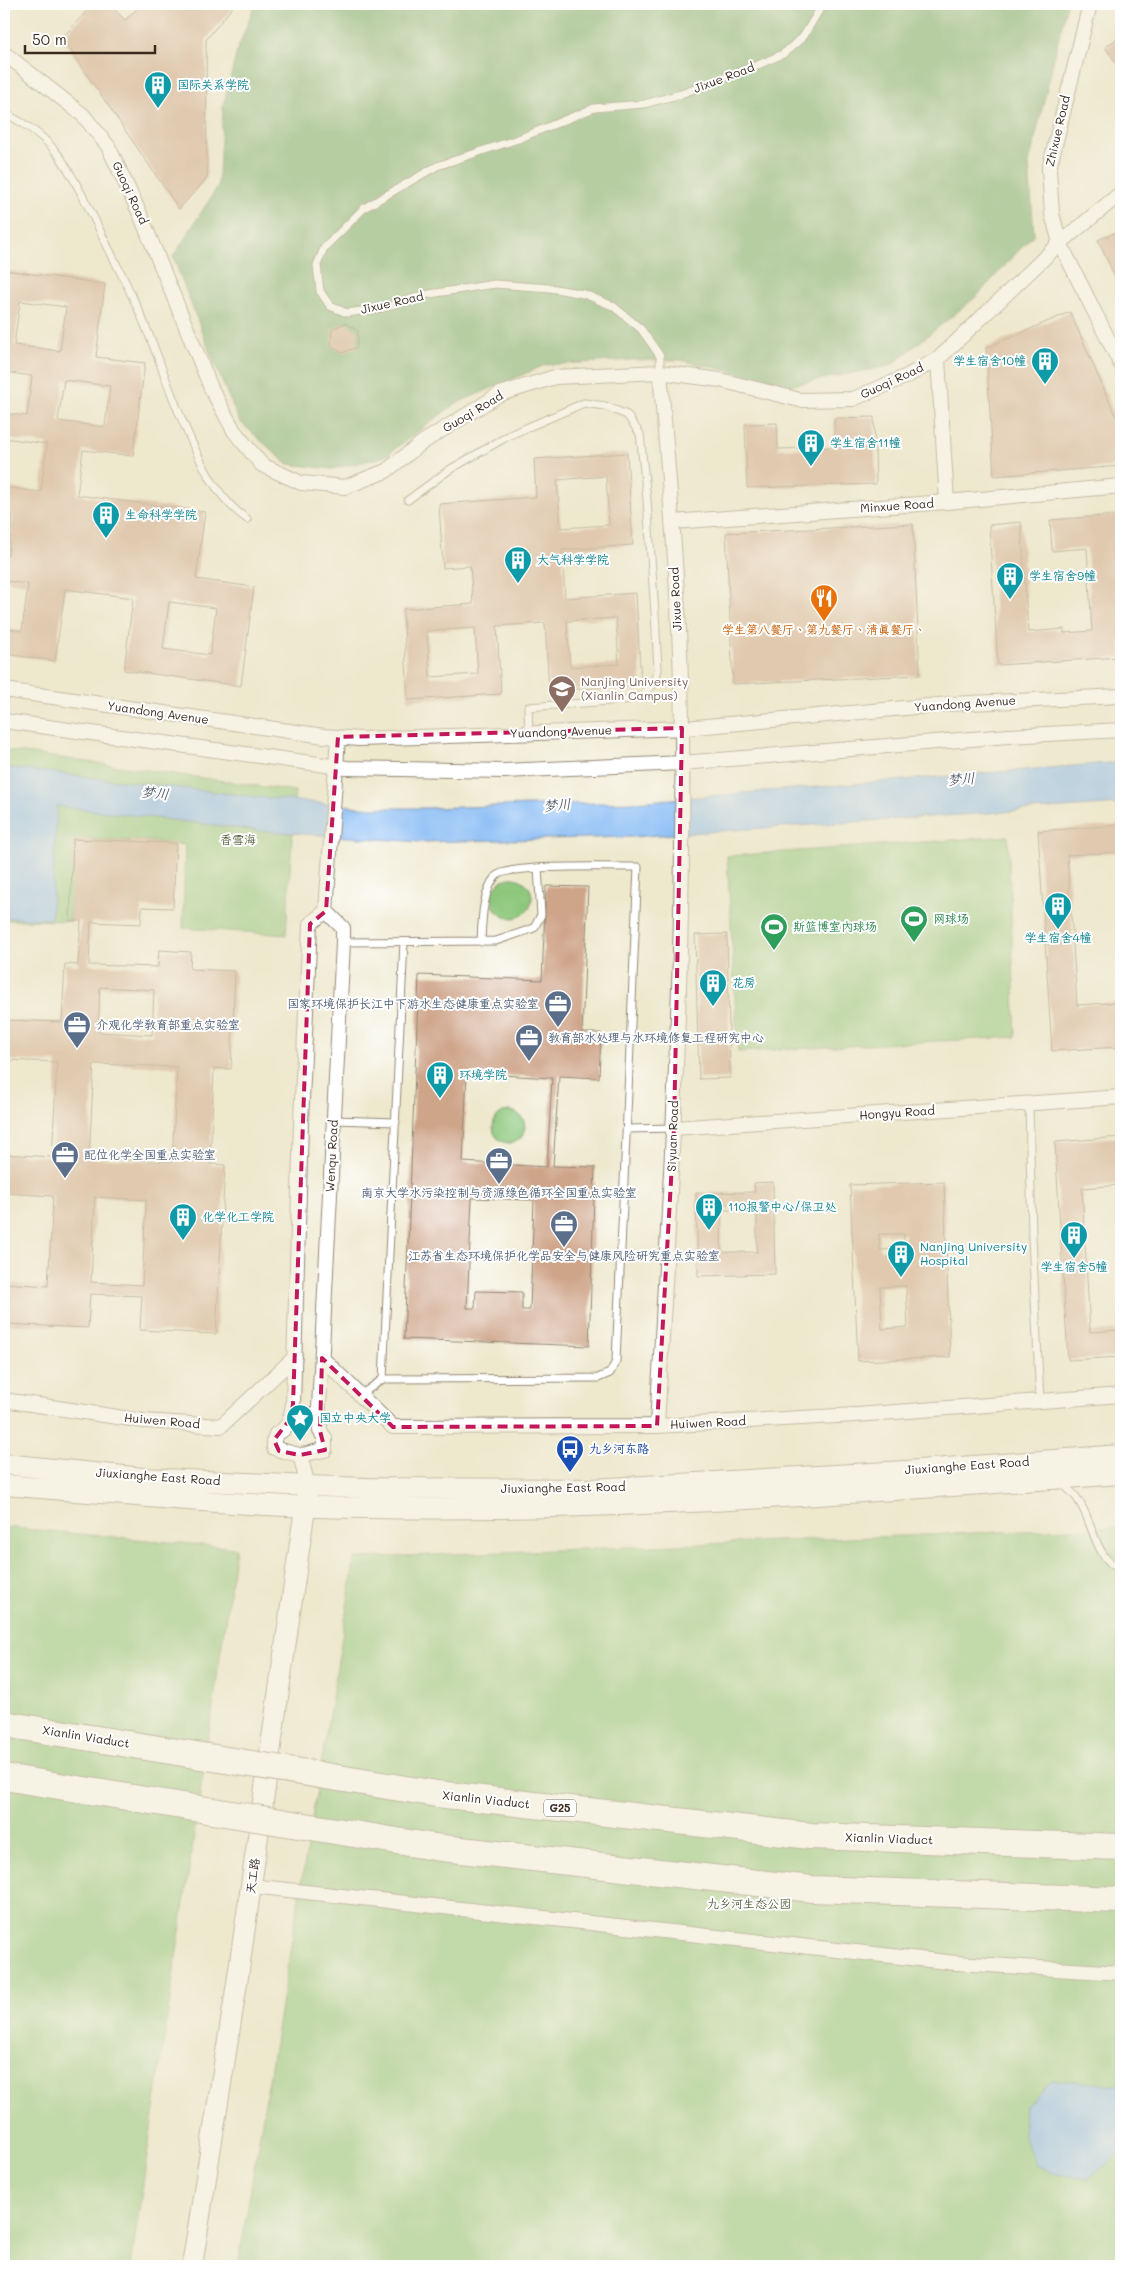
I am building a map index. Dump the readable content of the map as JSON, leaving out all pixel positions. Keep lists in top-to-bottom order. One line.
{"streets":{"highway":["Xianlin Viaduct","G25"],"main road":["Jiuxianghe East Road","天工路"],"street":["Jixue Road","Zhixue Road","Guoqi Road","Minxue Road","Yuandong Avenue","Hongyu Road","Siyuan Road","Wenqu Road","Huiwen Road"]},"crossings":[["Jixue Road","Guoqi Road"],["Jixue Road","Minxue Road"],["Jixue Road","Yuandong Avenue"],["Jixue Road","Siyuan Road"],["Zhixue Road","Guoqi Road"],["Hongyu Road","Siyuan Road"],["Siyuan Road","Huiwen Road"],["Wenqu Road","Huiwen Road"],["Jiuxianghe East Road","天工路"]],"water":["梦川"],"parks":["香雪海","九乡河生态公园"],"places":{"building":["国际关系学院","学生宿舍10幢","学生宿舍11幢","生命科学学院","大气科学学院","学生宿舍9幢","学生宿舍4幢","花房","环境学院","110报警中心/保卫处","化学化工学院","学生宿舍5幢","Nanjing University Hospital"],"restaurant":["学生第八餐厅、第九餐厅、清真餐厅、"],"school or university":["Nanjing University (Xianlin Campus)"],"sports":["网球场","斯篮博室内球场"],"office":["国家环境保护长江中下游水生态健康重点实验室","介观化学教育部重点实验室","教育部水处理与水环境修复工程研究中心","配位化学全国重点实验室","南京大学水污染控制与资源绿色循环全国重点实验室","江苏省生态环境保护化学品安全与健康风险研究重点实验室"],"place":["国立中央大学"],"bus stop":["九乡河东路"]},"scale_bar":"50 m"}
